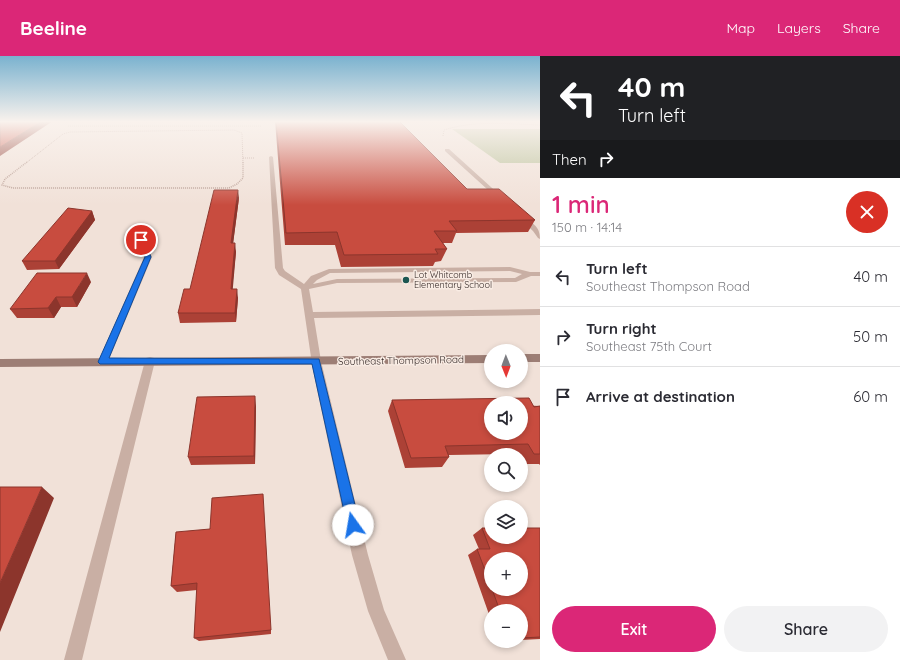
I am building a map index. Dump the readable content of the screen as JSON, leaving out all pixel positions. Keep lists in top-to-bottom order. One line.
{"streets":{"street":["Southeast Thompson Road"]},"places":["Lot Whitcomb Elementary School"],"north":"bottom","page":{"header":"Beeline","nav":["Map","Layers","Share"],"turn":["40 m","Turn left"],"then":"Then","heading":["1 min","150 m · 14:14"],"list":[{"name":"Turn left","note":"Southeast Thompson Road","value":"40 m"},{"name":"Turn right","note":"Southeast 75th Court","value":"50 m"},{"name":"Arrive at destination","value":"60 m"}],"map_buttons":["+","−"],"buttons":["Exit","Share"]}}
